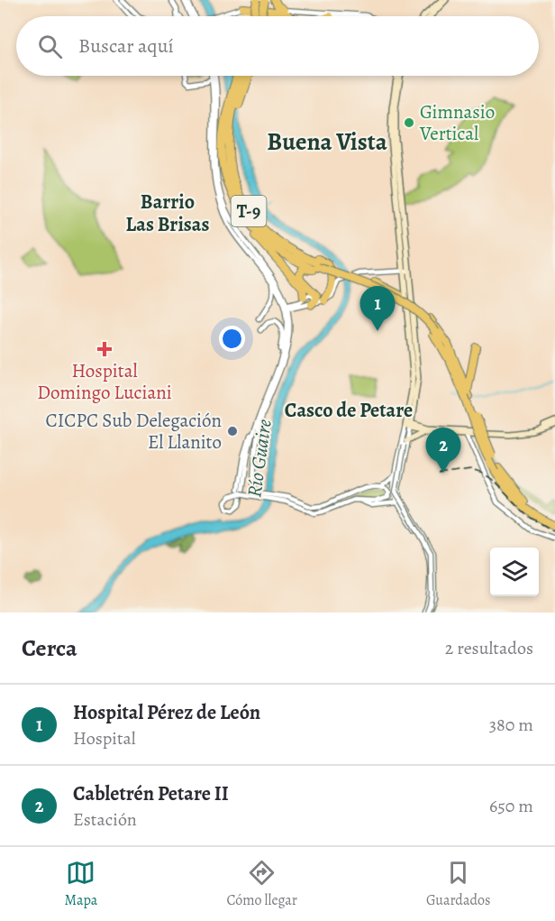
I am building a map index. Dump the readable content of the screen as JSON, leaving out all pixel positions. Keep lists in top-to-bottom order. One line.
{"streets":{"highway":["T-9"]},"districts":["Buena Vista","Barrio Las Brisas","Casco de Petare"],"water":["Río Guaire"],"places":{"other":["Gimnasio Vertical","CICPC Sub Delegación El Llanito"],"health":["Hospital Domingo Luciani"]},"page":{"search":"Buscar aquí","pins":["1","2"],"heading":["Cerca","2 resultados"],"list":[{"mark":"1","name":"Hospital Pérez de León","note":"Hospital","value":"380 m"},{"mark":"2","name":"Cabletrén Petare II","note":"Estación","value":"650 m"}],"nav":["Mapa","Cómo llegar","Guardados"]}}
